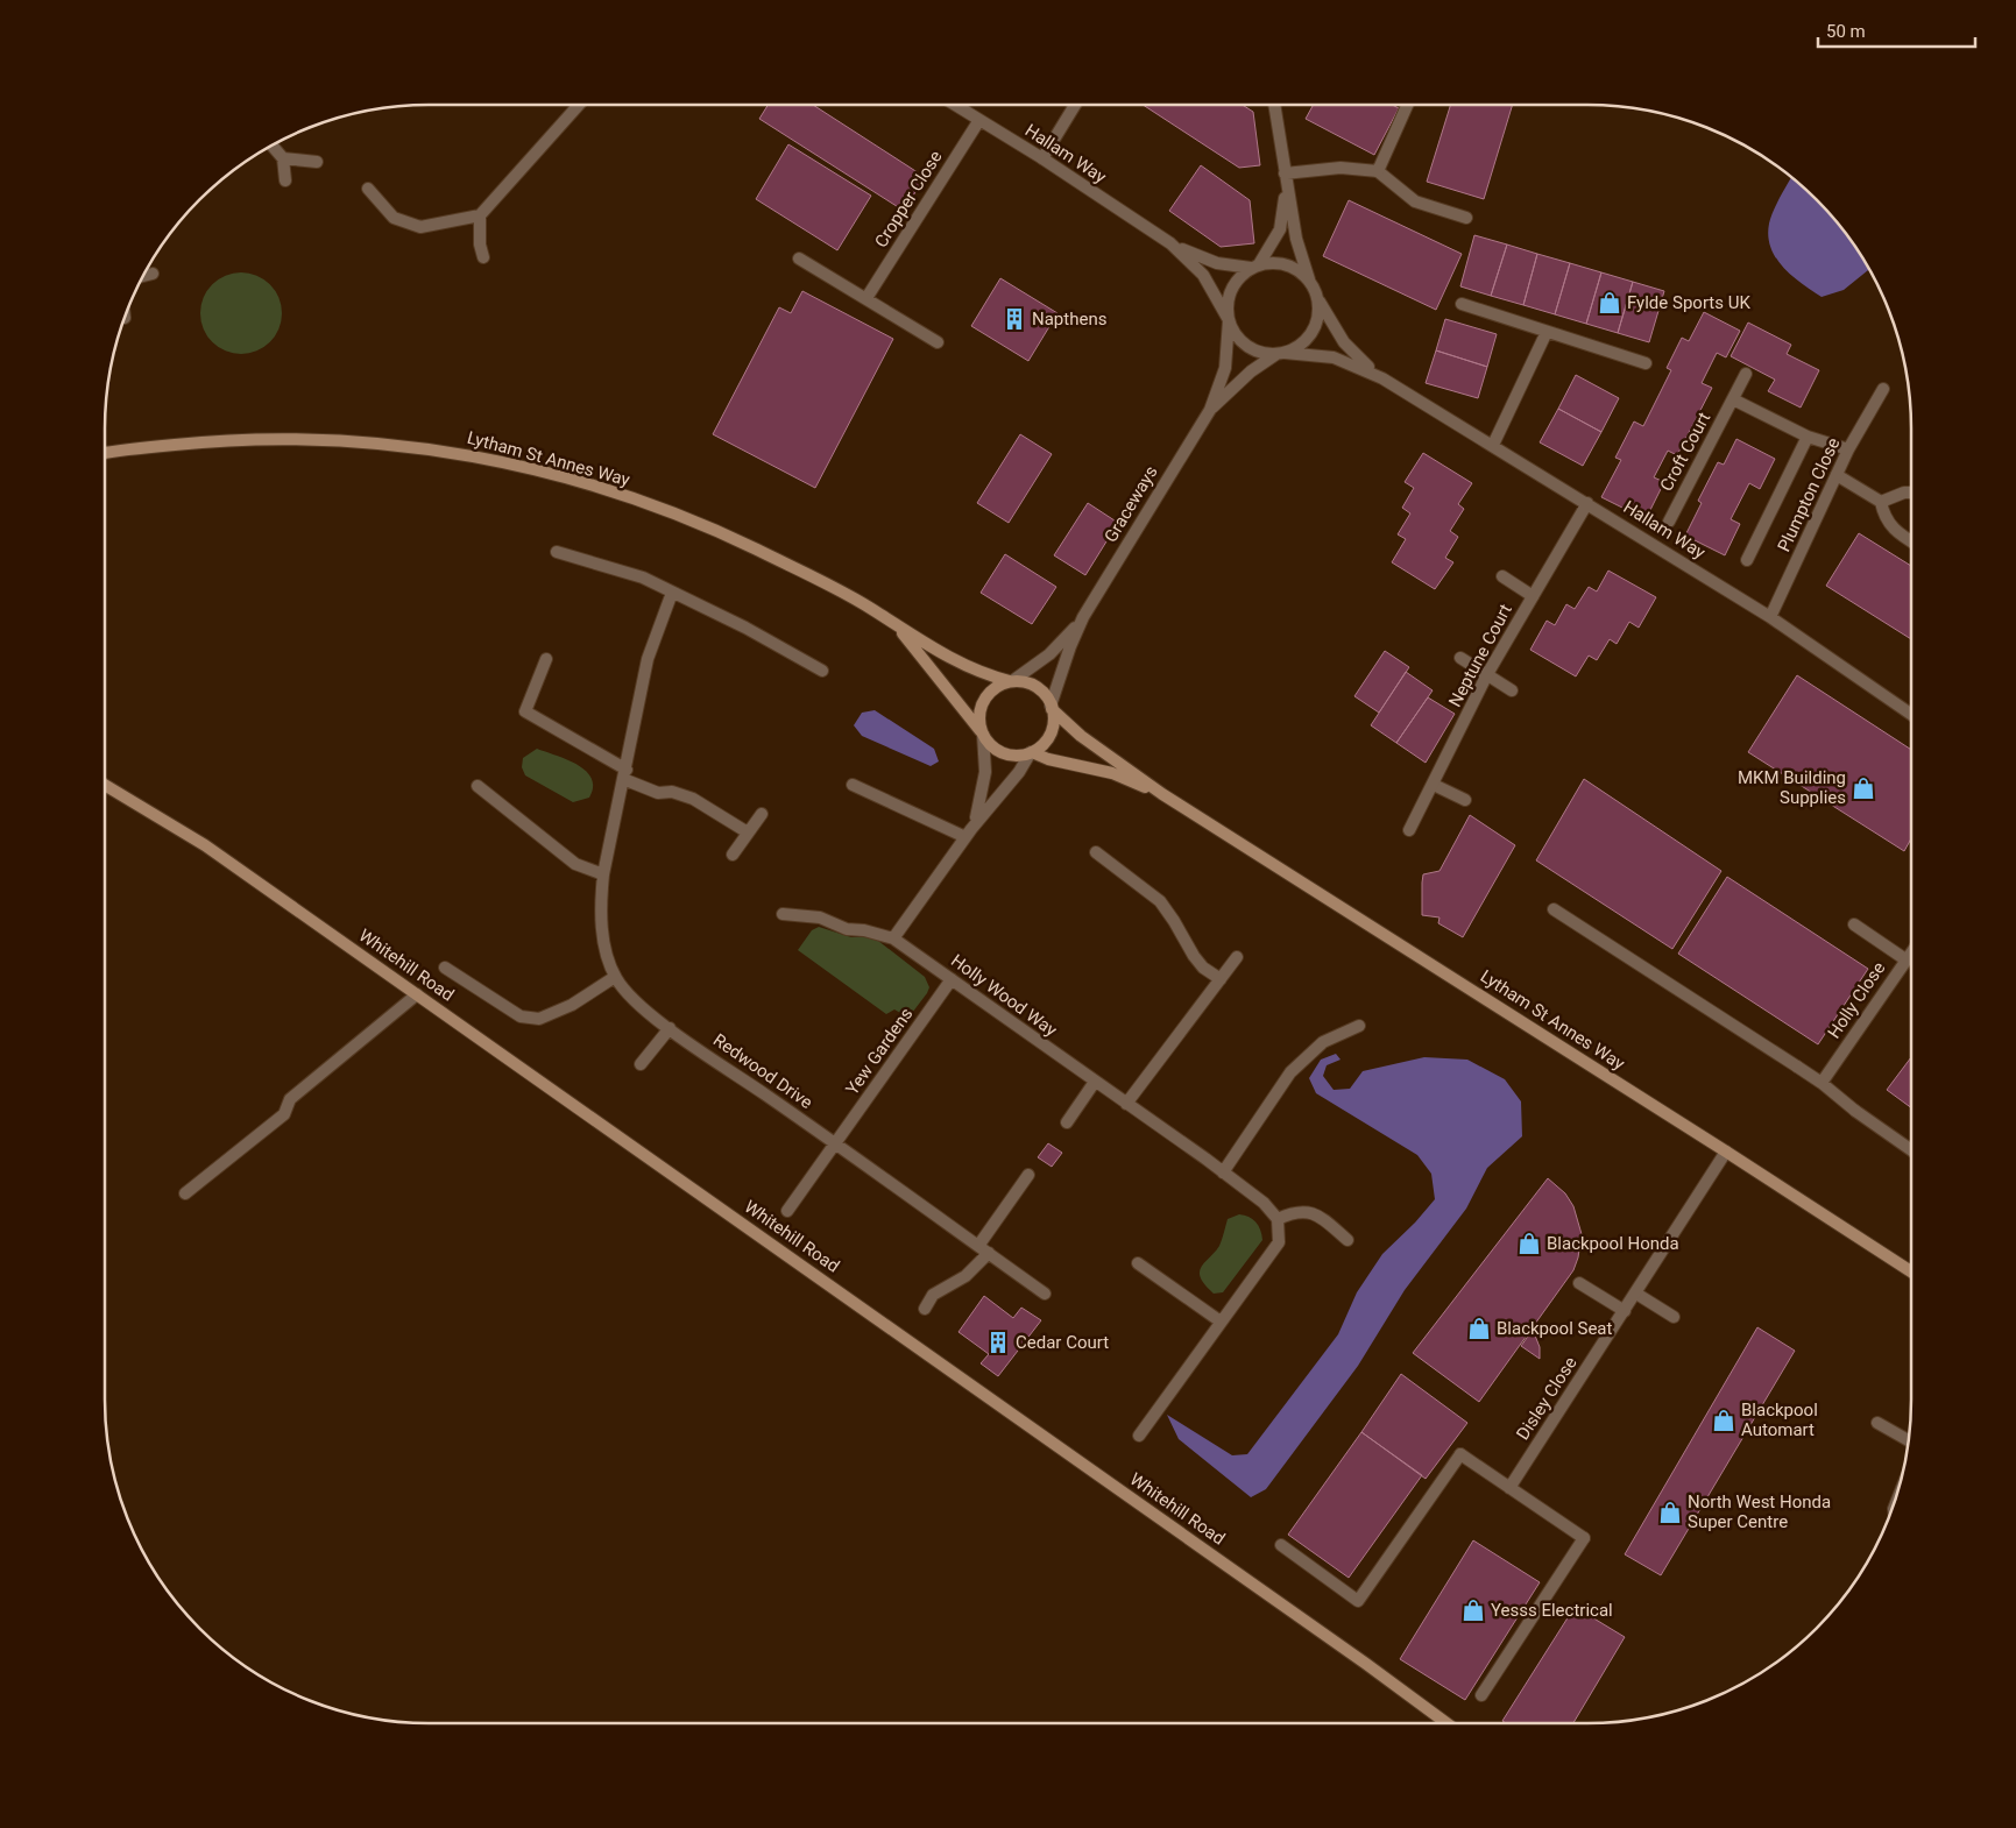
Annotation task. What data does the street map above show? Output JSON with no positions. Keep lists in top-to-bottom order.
{
  "streets": {
    "main road": ["Lytham St Annes Way", "Whitehill Road"],
    "street": [
      "Hallam Way",
      "Cropper Close",
      "Croft Court",
      "Plumpton Close",
      "Graceways",
      "Neptune Court",
      "Holly Wood Way",
      "Holly Close",
      "Yew Gardens",
      "Redwood Drive",
      "Disley Close"
    ]
  },
  "crossings": [
    ["Hallam Way", "Cropper Close"],
    ["Hallam Way", "Plumpton Close"],
    ["Hallam Way", "Graceways"],
    ["Hallam Way", "Neptune Court"],
    ["Lytham St Annes Way", "Graceways"],
    ["Lytham St Annes Way", "Disley Close"],
    ["Holly Wood Way", "Yew Gardens"],
    ["Yew Gardens", "Redwood Drive"]
  ],
  "places": {
    "shop": [
      "Fylde Sports UK",
      "MKM Building Supplies",
      "Blackpool Honda",
      "Blackpool Seat",
      "Blackpool Automart",
      "North West Honda Super Centre",
      "Yesss Electrical"
    ],
    "building": ["Napthens", "Cedar Court"]
  },
  "scale_bar": "50 m"
}
